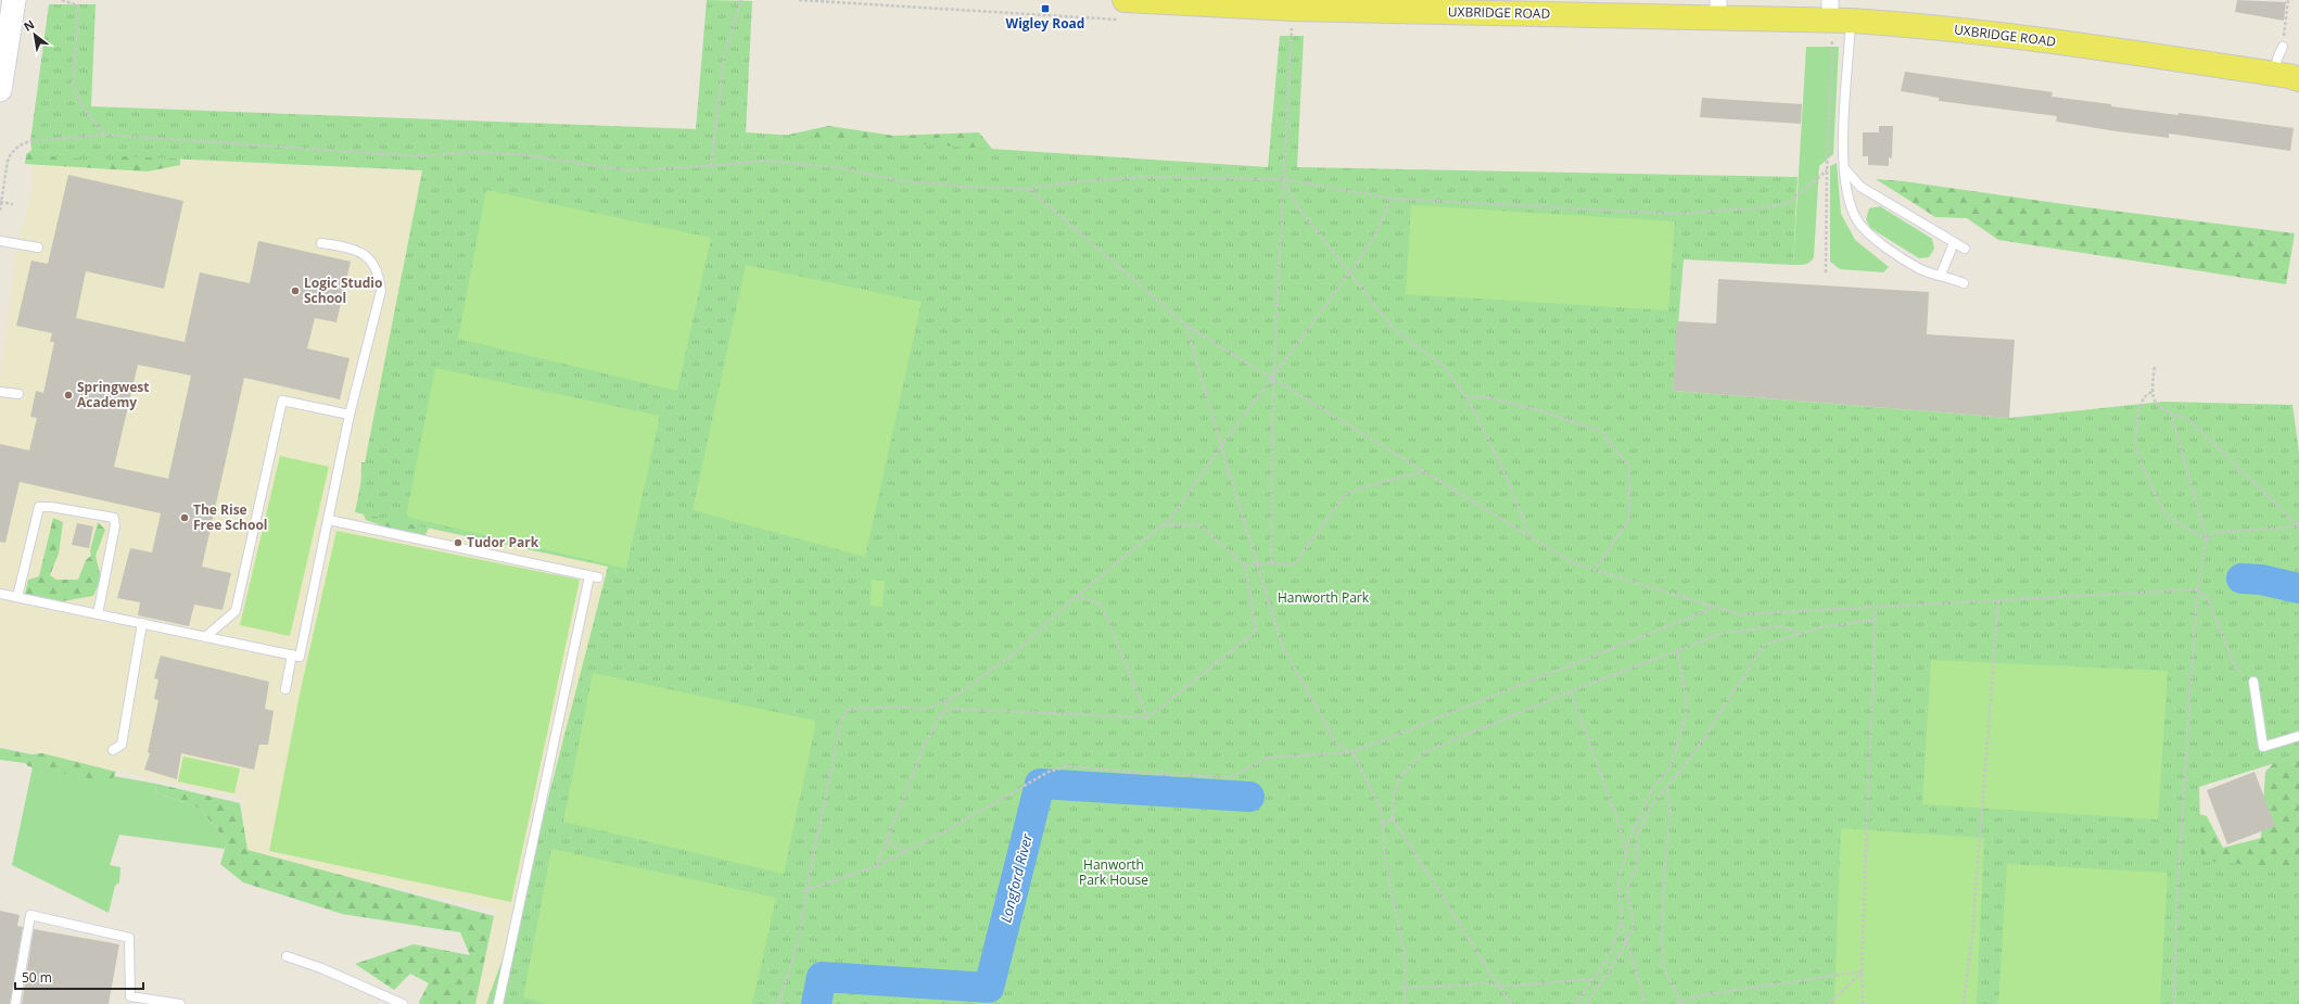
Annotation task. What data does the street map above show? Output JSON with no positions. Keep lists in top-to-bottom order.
{
  "streets": {
    "main road": ["UXBRIDGE ROAD"]
  },
  "water": ["Longford River"],
  "parks": ["Hanworth Park", "Hanworth Park House"],
  "places": {
    "transit": ["Wigley Road"],
    "other": [
      "Logic Studio School",
      "Springwest Academy",
      "The Rise Free School",
      "Tudor Park"
    ]
  },
  "scale_bar": "50 m",
  "north": "top left"
}
